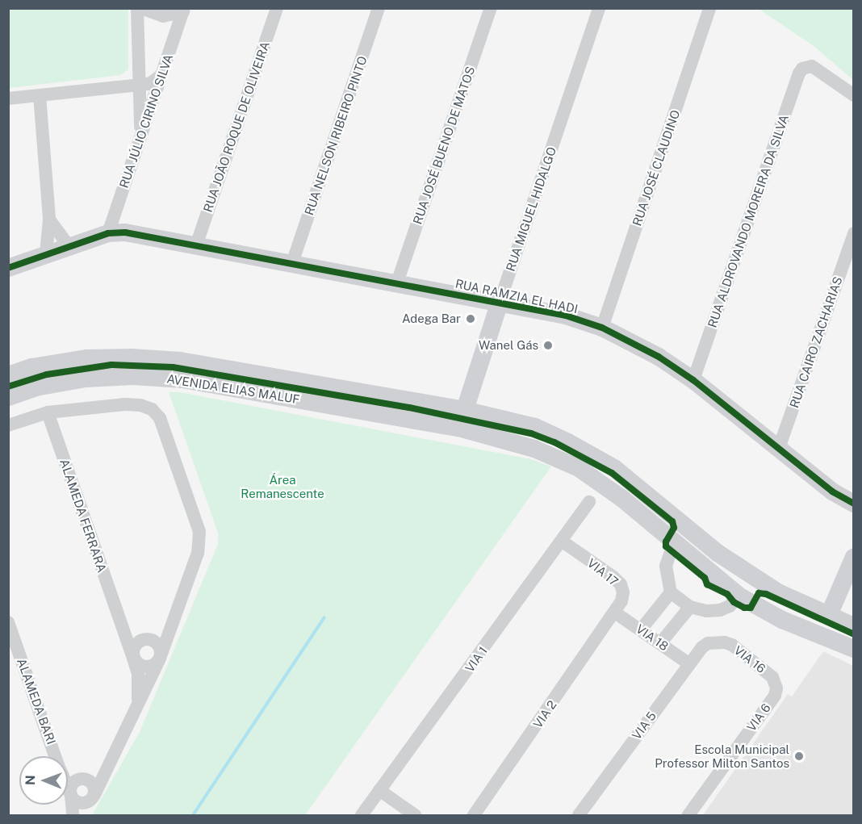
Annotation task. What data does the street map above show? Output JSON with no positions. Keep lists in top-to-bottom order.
{
  "streets": {
    "street": [
      "RUA JÚLIO CIRINO SILVA",
      "RUA JOÃO ROQUE DE OLIVEIRA",
      "RUA NELSON RIBEIRO PINTO",
      "RUA JOSÉ BUENO DE MATOS",
      "RUA JOSÉ CLAUDINO",
      "RUA MIGUEL HIDALGO",
      "RUA ALDROVANDO MOREIRA DA SILVA",
      "RUA RAMZIA EL HADI",
      "RUA CAIRO ZACHARIAS",
      "AVENIDA ELIAS MALUF",
      "ALAMEDA FERRARA",
      "VIA 17",
      "VIA 18",
      "VIA 1",
      "VIA 16",
      "ALAMEDA BARI",
      "VIA 2",
      "VIA 6",
      "VIA 5"
    ]
  },
  "crossings": [
    ["RUA JÚLIO CIRINO SILVA", "RUA RAMZIA EL HADI"],
    ["RUA JOÃO ROQUE DE OLIVEIRA", "RUA RAMZIA EL HADI"],
    ["RUA NELSON RIBEIRO PINTO", "RUA RAMZIA EL HADI"],
    ["RUA JOSÉ BUENO DE MATOS", "RUA RAMZIA EL HADI"],
    ["RUA JOSÉ CLAUDINO", "RUA RAMZIA EL HADI"],
    ["RUA MIGUEL HIDALGO", "RUA RAMZIA EL HADI"],
    ["RUA MIGUEL HIDALGO", "AVENIDA ELIAS MALUF"],
    ["RUA ALDROVANDO MOREIRA DA SILVA", "RUA RAMZIA EL HADI"],
    ["RUA RAMZIA EL HADI", "RUA CAIRO ZACHARIAS"],
    ["VIA 17", "VIA 18"],
    ["VIA 17", "VIA 1"],
    ["VIA 17", "VIA 2"],
    ["VIA 18", "VIA 2"],
    ["VIA 18", "VIA 5"],
    ["VIA 16", "VIA 6"],
    ["VIA 16", "VIA 5"]
  ],
  "parks": ["Área Remanescente"],
  "places": ["Adega Bar", "Wanel Gás", "Escola Municipal Professor Milton Santos"],
  "north": "left"
}
